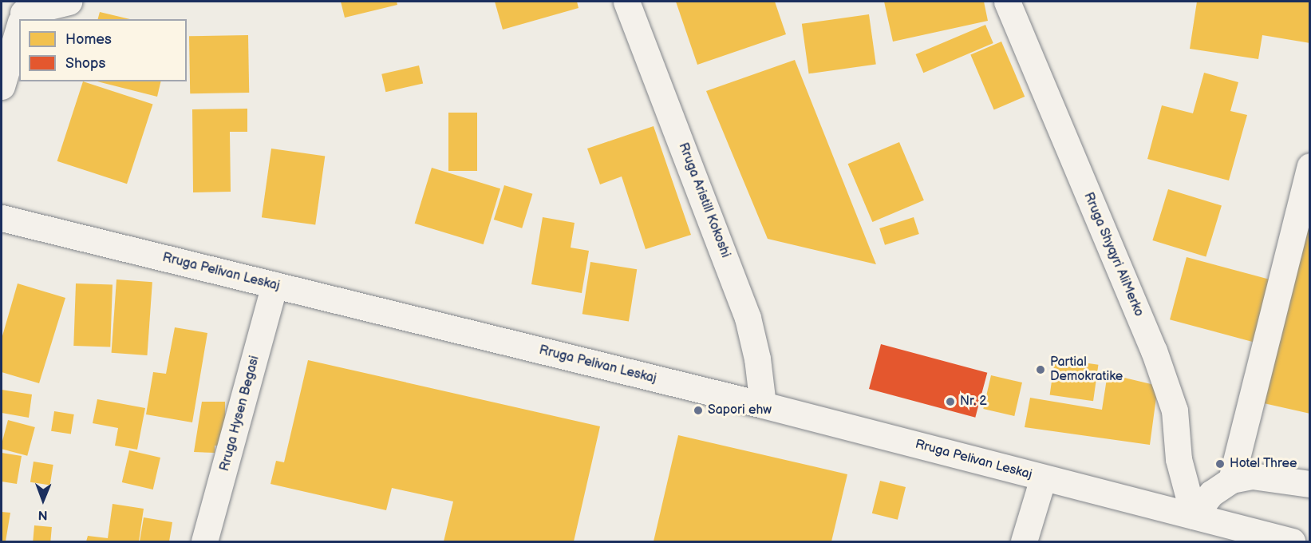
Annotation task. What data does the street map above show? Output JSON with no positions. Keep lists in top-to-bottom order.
{
  "streets": {
    "street": [
      "Rruga Aristill Kokoshi",
      "Rruga Shyqyri AliMerko",
      "Rruga Pelivan Leskaj",
      "Rruga Hysen Begasi"
    ]
  },
  "crossings": [
    ["Rruga Aristill Kokoshi", "Rruga Pelivan Leskaj"],
    ["Rruga Shyqyri AliMerko", "Rruga Pelivan Leskaj"],
    ["Rruga Pelivan Leskaj", "Rruga Hysen Begasi"]
  ],
  "places": [
    "Partial Demokratike",
    "Nr. 2",
    "Sapori ehw",
    "Hotel Three"
  ],
  "legend": ["Homes", "Shops"],
  "north": "bottom"
}
